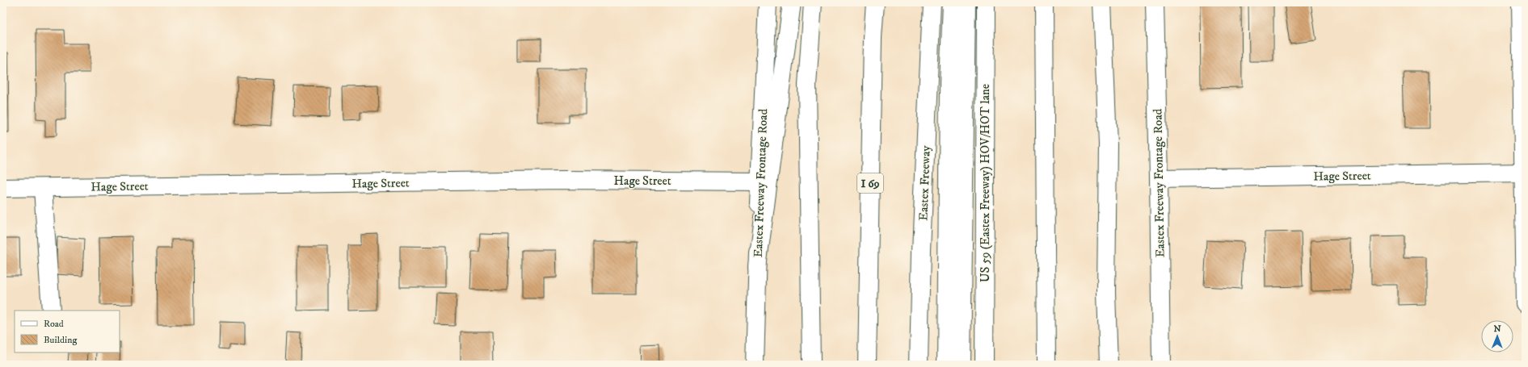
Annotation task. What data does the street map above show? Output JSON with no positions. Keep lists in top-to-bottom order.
{
  "streets": {
    "main road": [
      "Hage Street",
      "Eastex Freeway Frontage Road",
      "I 69",
      "Eastex Freeway",
      "US 59 (Eastex Freeway) HOV/HOT lane"
    ]
  },
  "crossings": [
    ["Hage Street", "Eastex Freeway Frontage Road"]
  ],
  "legend": ["Road", "Building"],
  "north": "top"
}
